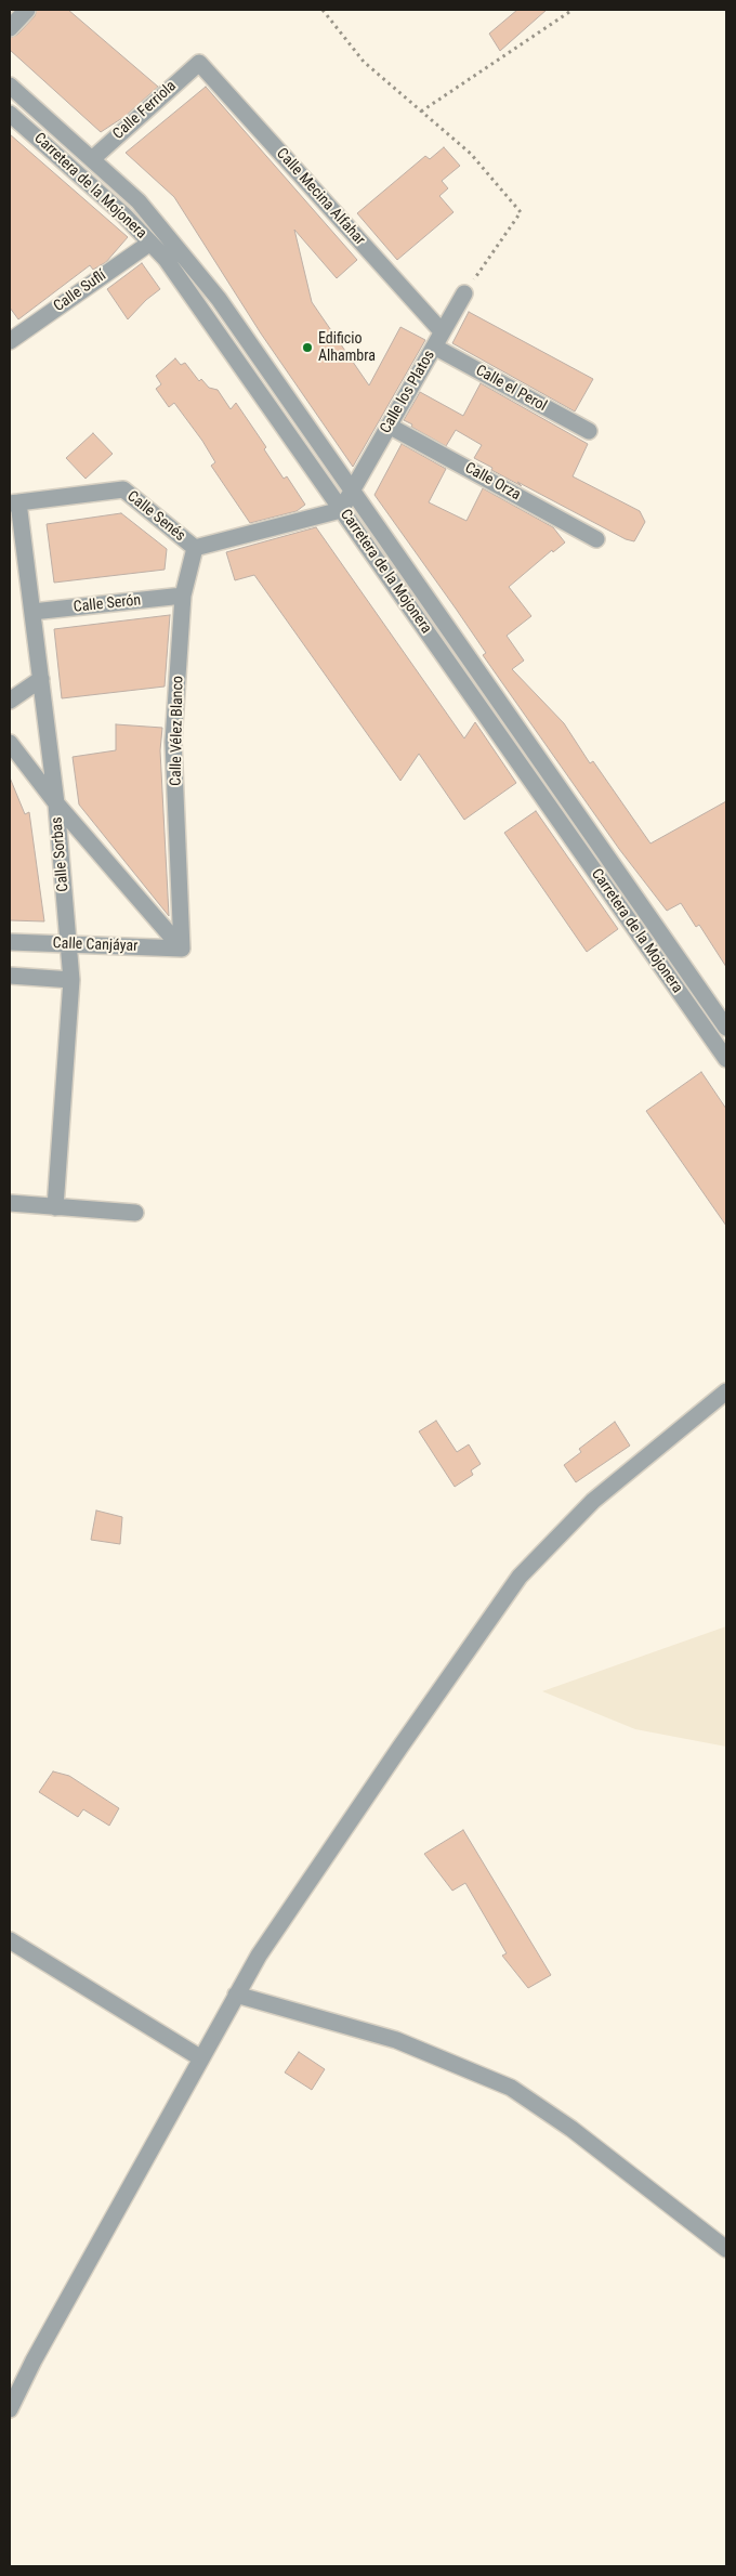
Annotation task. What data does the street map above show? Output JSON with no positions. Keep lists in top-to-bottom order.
{
  "streets": {
    "street": [
      "Calle Ferriola",
      "Carretera de la Mojonera",
      "Calle Mecina Alfahar",
      "Calle Suflí",
      "Calle el Perol",
      "Calle los Platos",
      "Calle Orza",
      "Calle Senés",
      "Calle Serón",
      "Calle Vélez Blanco",
      "Calle Sorbas",
      "Calle Canjáyar"
    ]
  },
  "crossings": [
    ["Calle Ferriola", "Carretera de la Mojonera"],
    ["Calle Ferriola", "Calle Mecina Alfahar"],
    ["Carretera de la Mojonera", "Calle Suflí"],
    ["Carretera de la Mojonera", "Calle los Platos"],
    ["Carretera de la Mojonera", "Calle Senés"],
    ["Calle Mecina Alfahar", "Calle el Perol"],
    ["Calle Mecina Alfahar", "Calle los Platos"],
    ["Calle el Perol", "Calle los Platos"],
    ["Calle los Platos", "Calle Orza"],
    ["Calle Senés", "Calle Vélez Blanco"],
    ["Calle Senés", "Calle Sorbas"],
    ["Calle Serón", "Calle Vélez Blanco"],
    ["Calle Serón", "Calle Sorbas"],
    ["Calle Vélez Blanco", "Calle Canjáyar"],
    ["Calle Sorbas", "Calle Canjáyar"]
  ],
  "places": ["Edificio Alhambra"]
}
